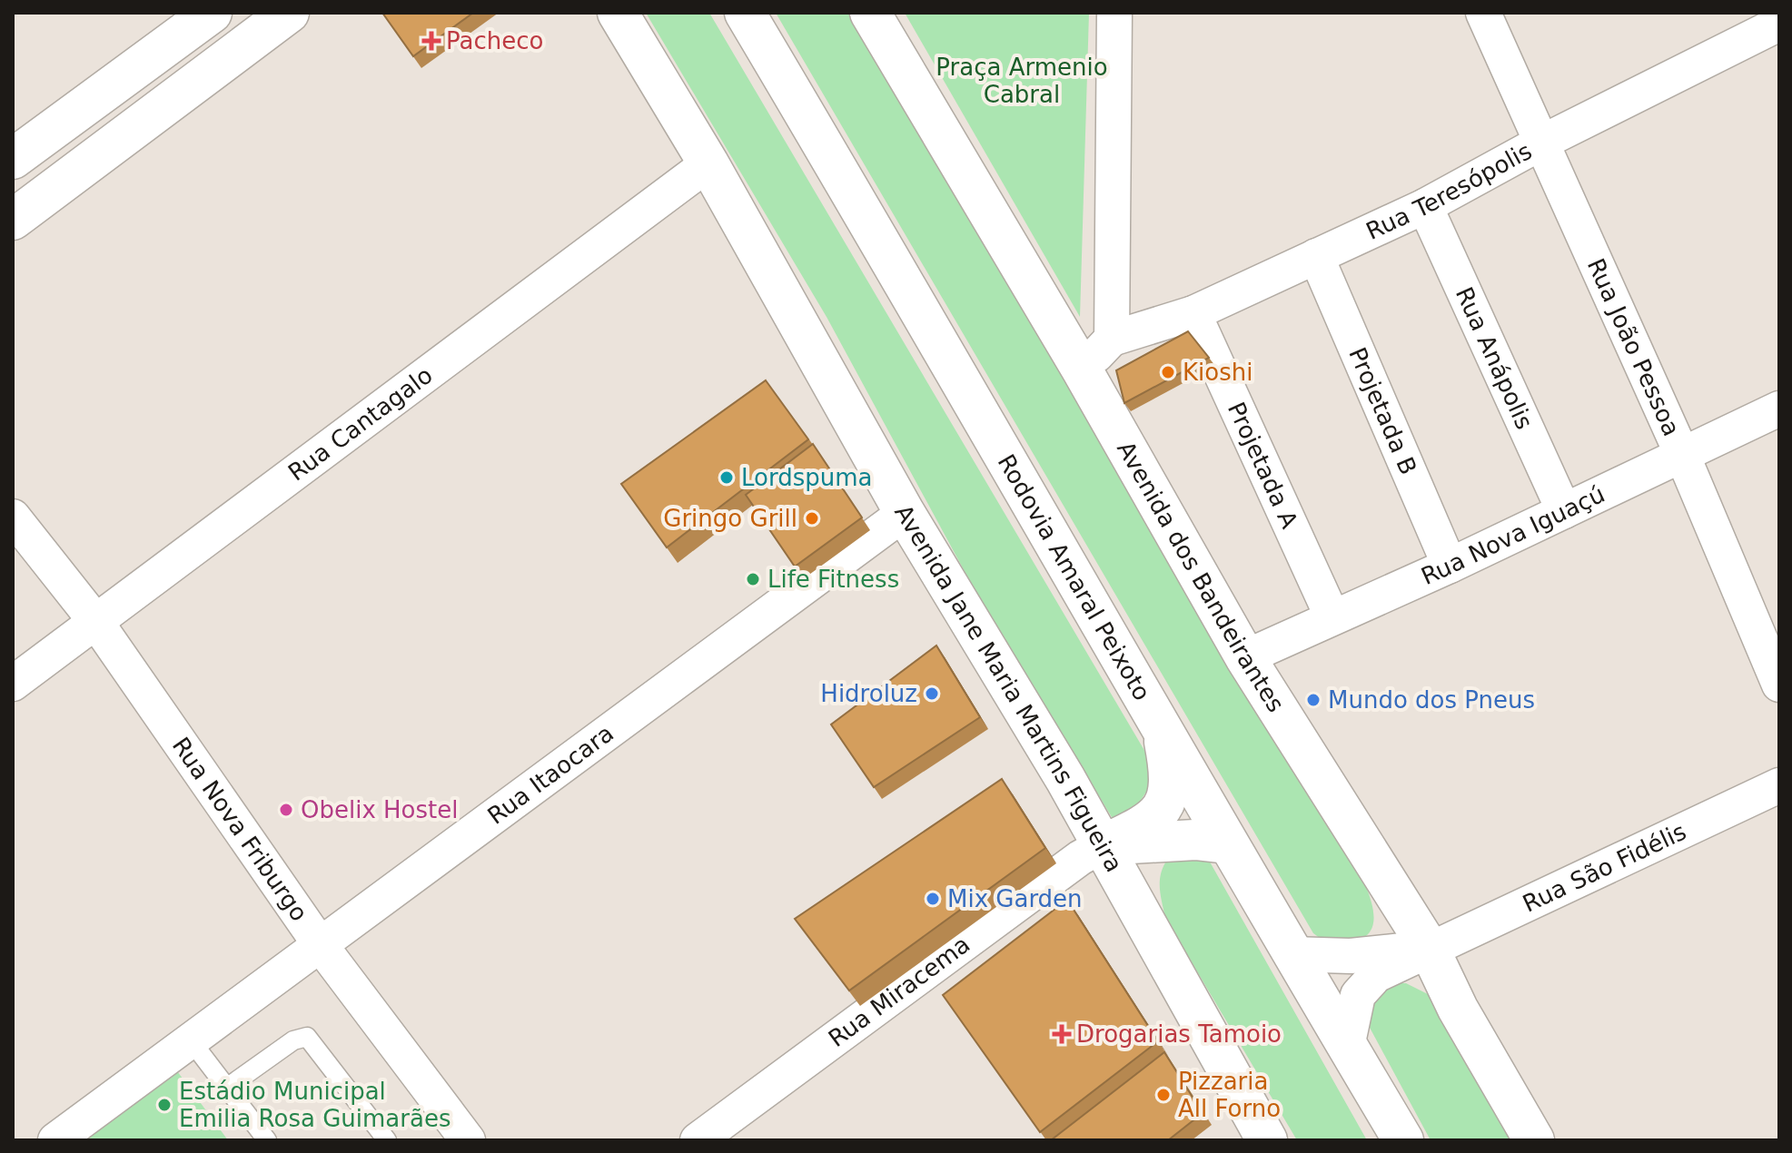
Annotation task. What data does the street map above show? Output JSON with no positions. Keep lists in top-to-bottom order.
{
  "streets": {
    "main road": ["Rodovia Amaral Peixoto", "Avenida dos Bandeirantes", "Avenida Jane Maria Martins Figueira"],
    "street": [
      "Rua Teresópolis",
      "Rua João Pessoa",
      "Rua Anápolis",
      "Projetada B",
      "Rua Cantagalo",
      "Projetada A",
      "Rua Nova Iguaçú",
      "Rua Itaocara",
      "Rua Nova Friburgo",
      "Rua São Fidélis",
      "Rua Miracema"
    ]
  },
  "crossings": [
    ["Rua Teresópolis", "Rua João Pessoa"],
    ["Rua Teresópolis", "Rua Anápolis"],
    ["Rua Teresópolis", "Projetada B"],
    ["Rua Teresópolis", "Projetada A"],
    ["Rua João Pessoa", "Rua Nova Iguaçú"],
    ["Rua Anápolis", "Rua Nova Iguaçú"],
    ["Projetada B", "Rua Nova Iguaçú"],
    ["Rua Cantagalo", "Avenida Jane Maria Martins Figueira"],
    ["Rua Cantagalo", "Rua Nova Friburgo"],
    ["Projetada A", "Rua Nova Iguaçú"],
    ["Rua Nova Iguaçú", "Avenida dos Bandeirantes"],
    ["Rodovia Amaral Peixoto", "Rua São Fidélis"],
    ["Avenida dos Bandeirantes", "Rua São Fidélis"],
    ["Avenida Jane Maria Martins Figueira", "Rua Itaocara"],
    ["Avenida Jane Maria Martins Figueira", "Rua Miracema"],
    ["Rua Itaocara", "Rua Nova Friburgo"]
  ],
  "parks": ["Praça Armenio Cabral"],
  "places": {
    "health": ["Pacheco", "Drogarias Tamoio"],
    "other": [
      "Kioshi",
      "Lordspuma",
      "Gringo Grill",
      "Life Fitness",
      "Hidroluz",
      "Mundo dos Pneus",
      "Obelix Hostel",
      "Mix Garden",
      "Pizzaria All Forno",
      "Estádio Municipal Emilia Rosa Guimarães"
    ]
  }
}
